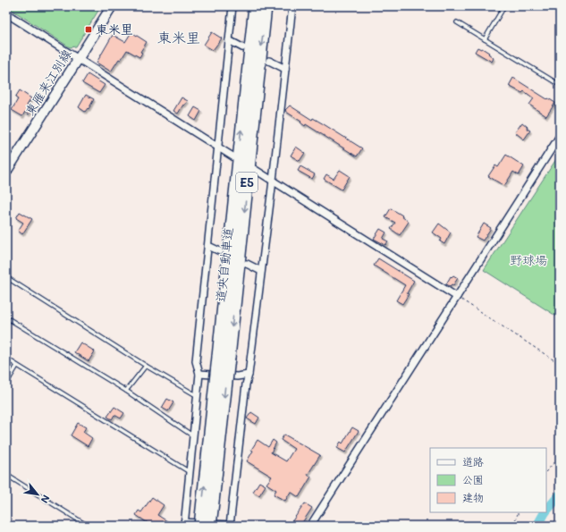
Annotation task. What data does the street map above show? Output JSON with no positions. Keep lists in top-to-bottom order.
{
  "streets": {
    "highway": ["E5", "道央自動車道"],
    "main road": ["東雁来江別線"]
  },
  "districts": ["東米里"],
  "parks": ["野球場"],
  "places": {
    "transit": ["東米里"]
  },
  "legend": ["道路", "公園", "建物"],
  "north": "bottom right"
}
